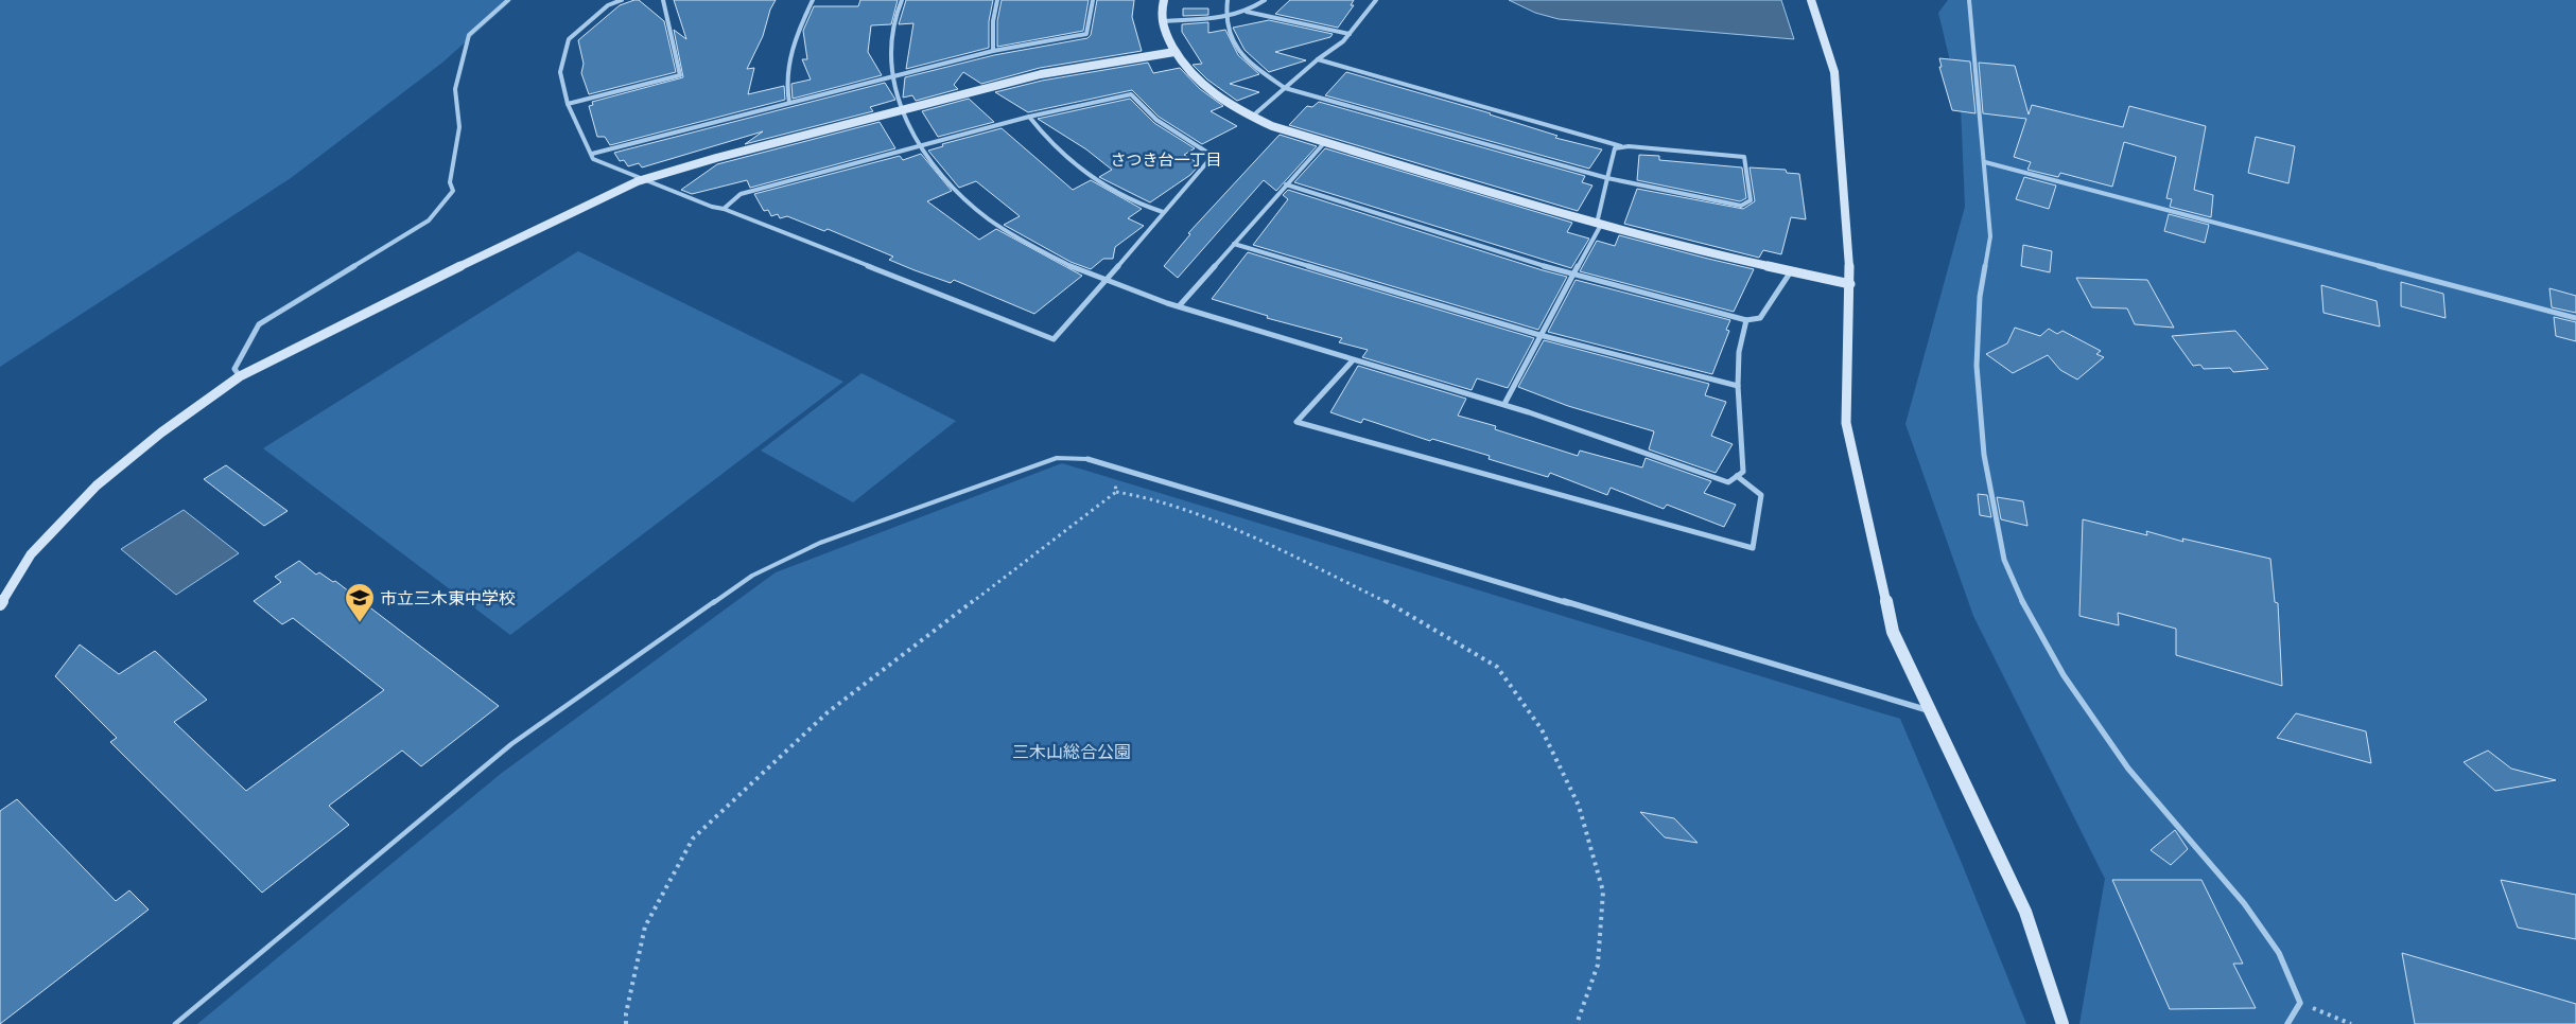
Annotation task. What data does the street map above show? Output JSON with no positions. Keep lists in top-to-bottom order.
{
  "districts": ["さつき台一丁目"],
  "parks": ["三木山総合公園"],
  "places": {
    "school or university": ["市立三木東中学校"]
  }
}
